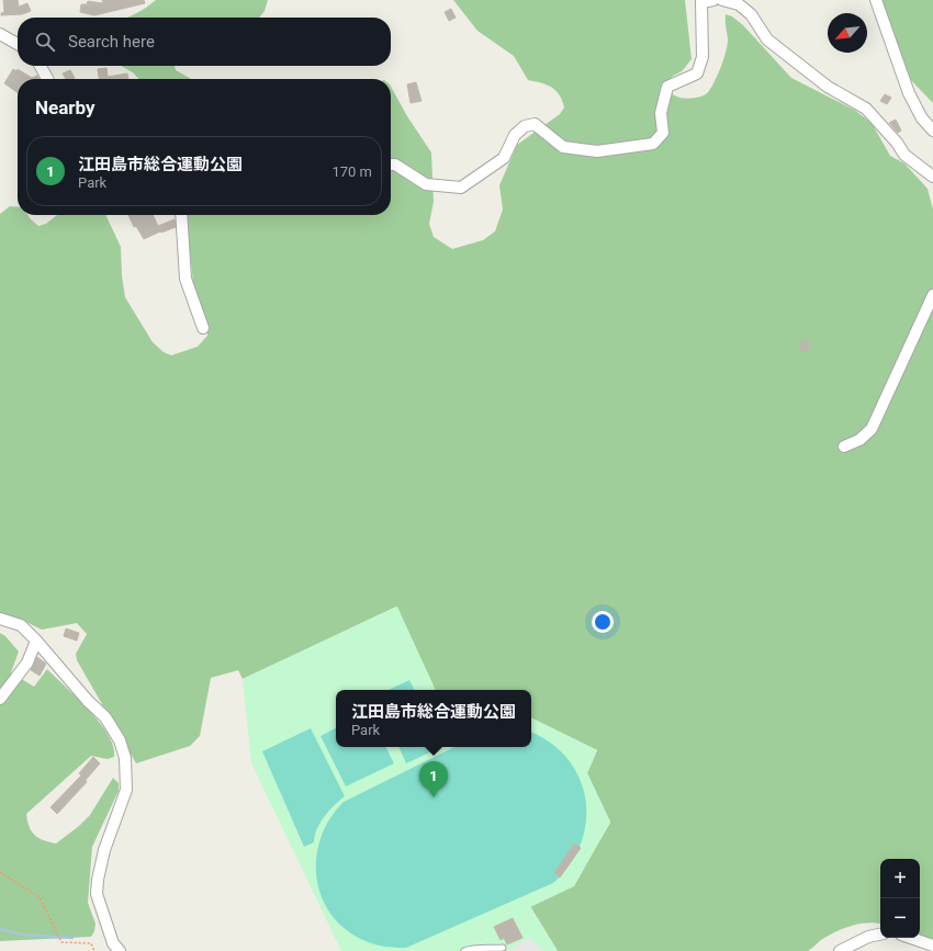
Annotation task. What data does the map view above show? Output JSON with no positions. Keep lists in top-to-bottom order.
{
  "north": "bottom left",
  "page": {
    "search": "Search here",
    "heading": "Nearby",
    "list": [
      {
        "mark": "1",
        "name": "江田島市総合運動公園",
        "note": "Park",
        "value": "170 m"
      }
    ],
    "popup": ["江田島市総合運動公園", "Park"],
    "pins": "1",
    "map_buttons": ["+", "−"]
  }
}
